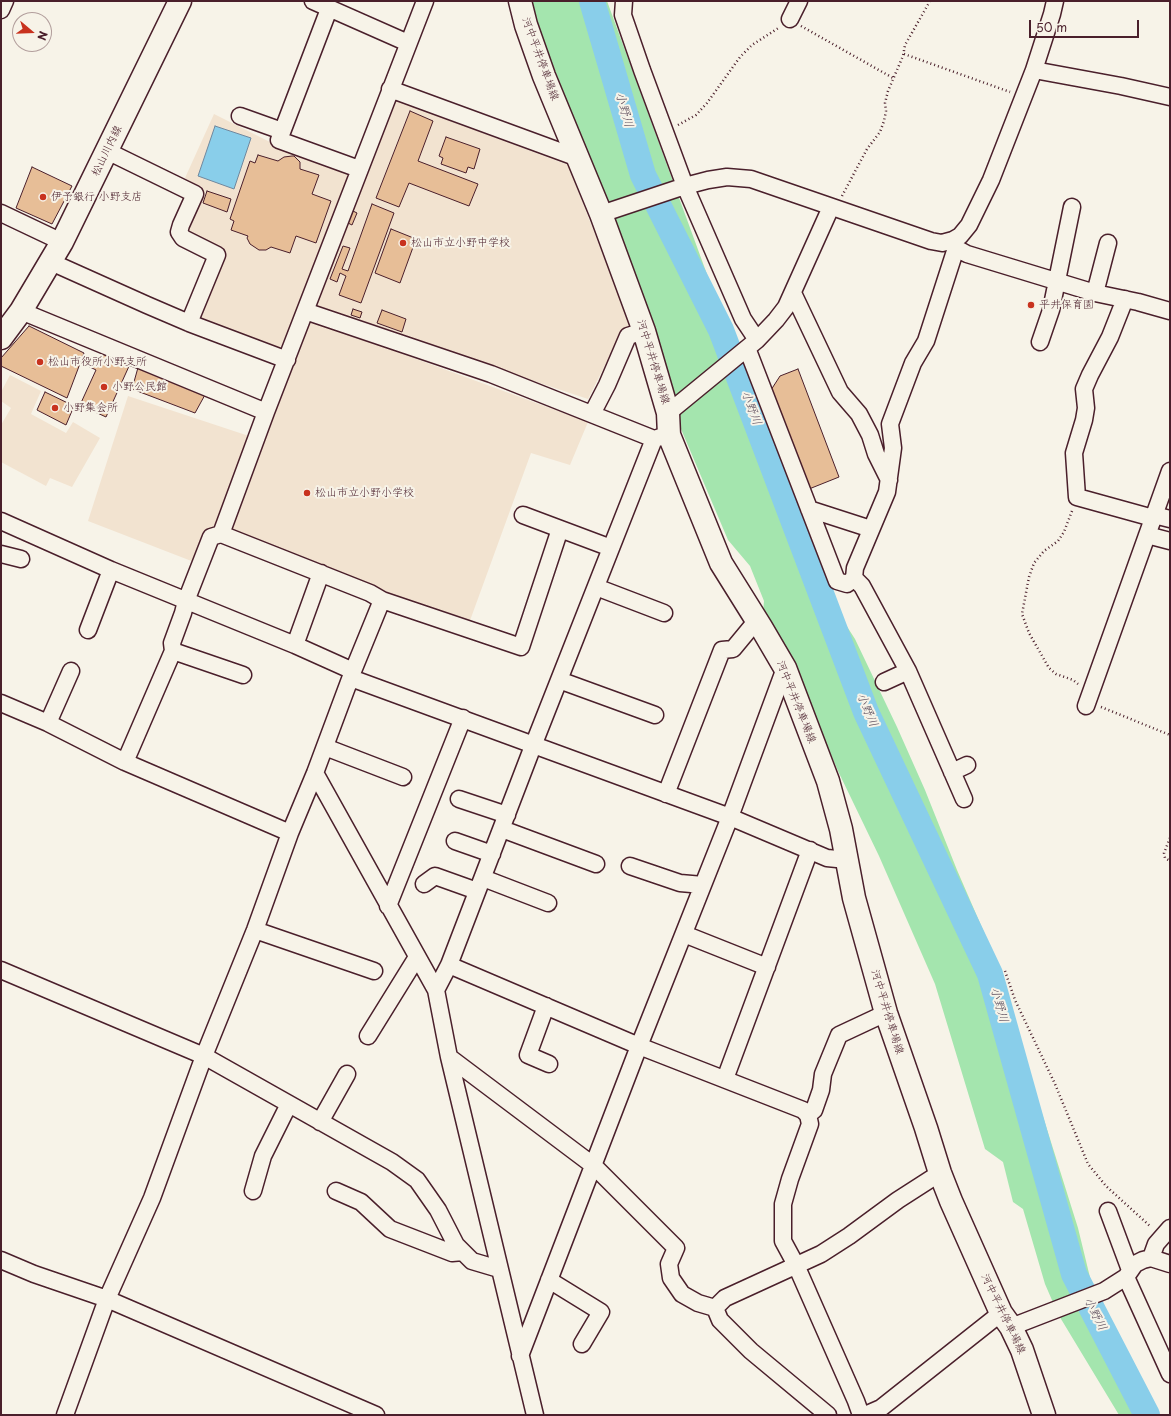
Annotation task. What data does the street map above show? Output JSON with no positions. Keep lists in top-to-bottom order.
{
  "streets": {
    "main road": ["河中平井停車場線", "松山川内線"]
  },
  "water": ["小野川"],
  "places": [
    "伊予銀行 小野支店",
    "松山市立小野中学校",
    "平井保育園",
    "松山市役所小野支所",
    "小野公民館",
    "小野集会所",
    "松山市立小野小学校"
  ],
  "scale_bar": "50 m",
  "north": "right"
}
